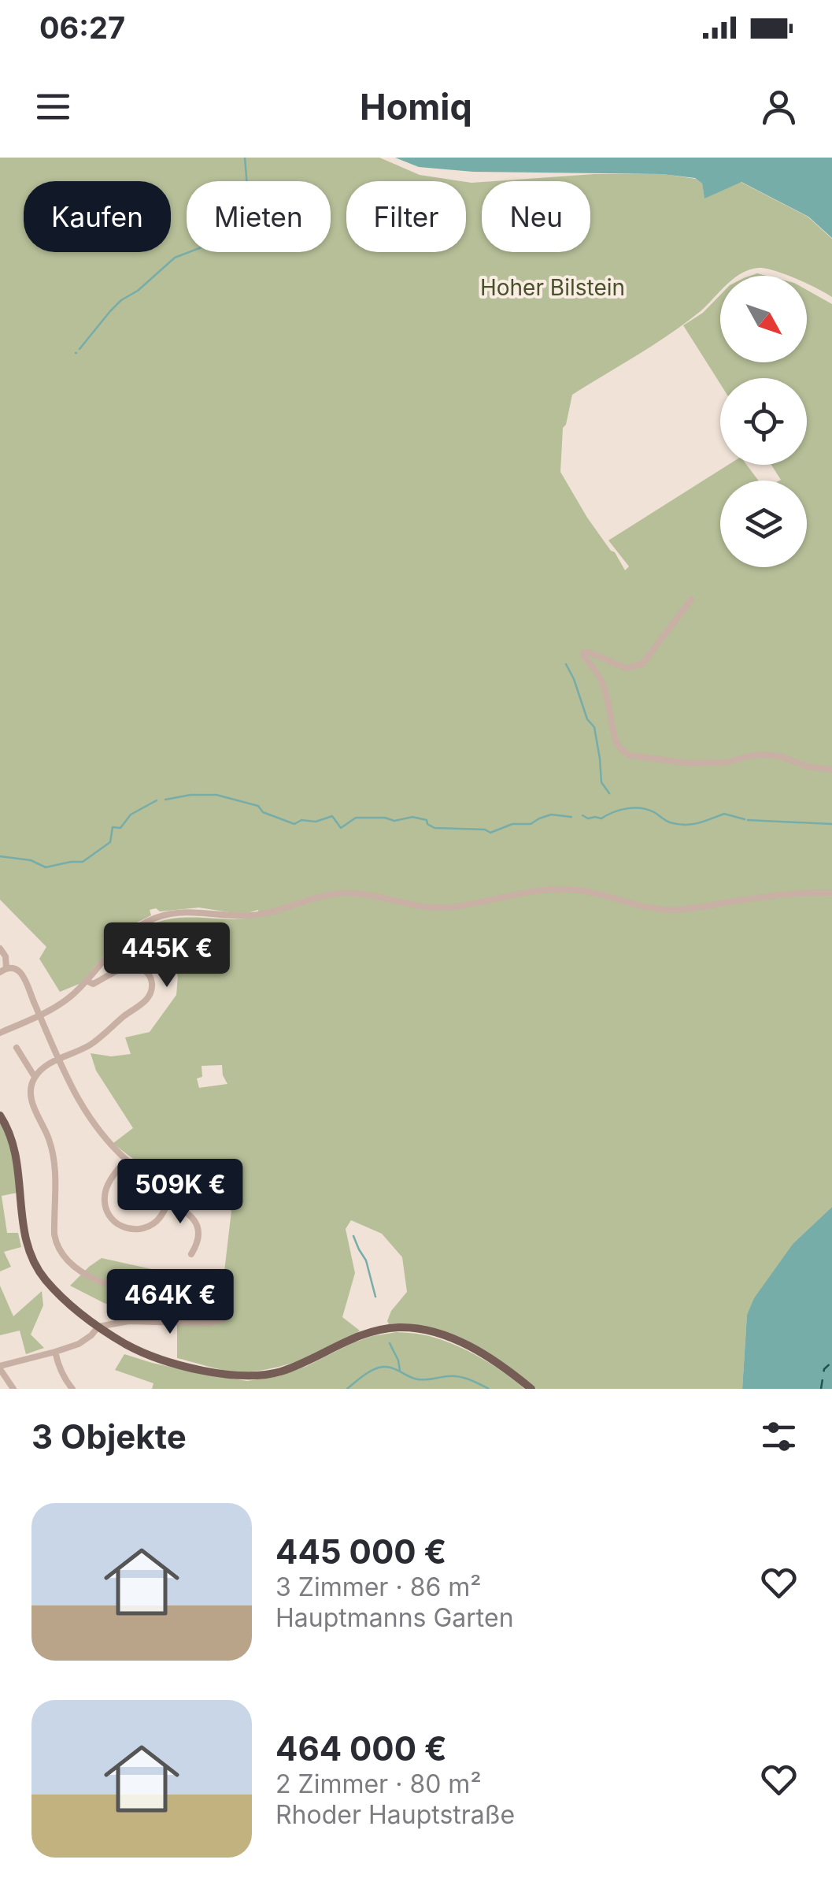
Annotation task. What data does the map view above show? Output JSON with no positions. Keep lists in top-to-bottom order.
{
  "parks": ["Hoher Bilstein"],
  "north": "bottom right",
  "page": {
    "status": "06:27",
    "header": "Homiq",
    "chip": [
      "Kaufen",
      "Mieten",
      "Filter",
      "Neu"
    ],
    "price": ["445K €", "509K €", "464K €"],
    "heading": "3 Objekte",
    "list": [
      {
        "name": "445 000 €",
        "note": "3 Zimmer · 86 m² · Hauptmanns Garten"
      },
      {
        "name": "464 000 €",
        "note": "2 Zimmer · 80 m² · Rhoder Hauptstraße"
      }
    ]
  }
}
